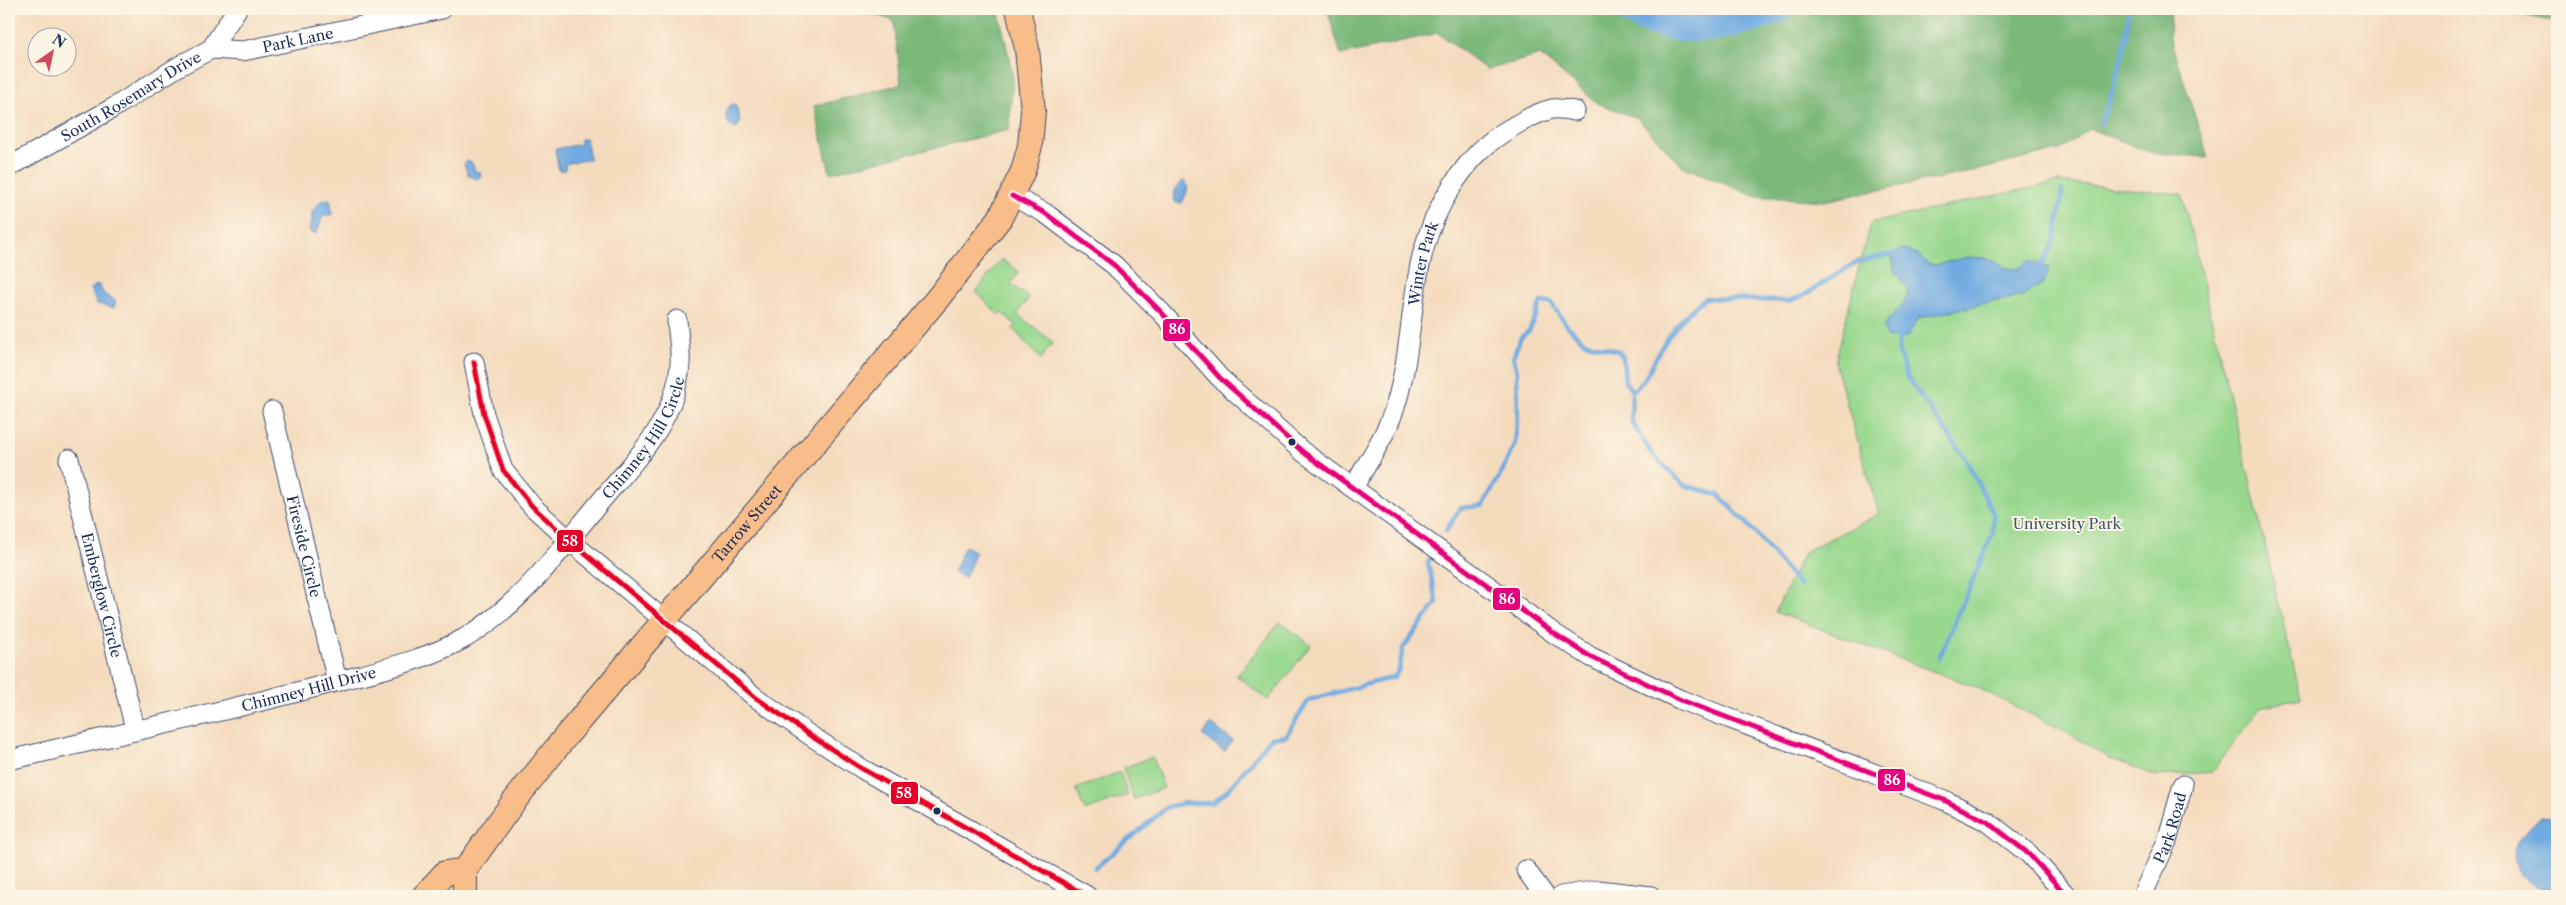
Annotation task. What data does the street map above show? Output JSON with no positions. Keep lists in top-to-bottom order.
{
  "streets": {
    "main road": ["Tarrow Street"],
    "street": [
      "Park Lane",
      "South Rosemary Drive",
      "Winter Park",
      "Chimney Hill Circle",
      "Fireside Circle",
      "Emberglow Circle",
      "Chimney Hill Drive",
      "Park Road"
    ]
  },
  "crossings": [
    ["Park Lane", "South Rosemary Drive"],
    ["Chimney Hill Circle", "Chimney Hill Drive"],
    ["Fireside Circle", "Chimney Hill Drive"],
    ["Emberglow Circle", "Chimney Hill Drive"]
  ],
  "parks": ["University Park"],
  "lines": ["transit line 86", "transit line 58"],
  "north": "top right"
}
